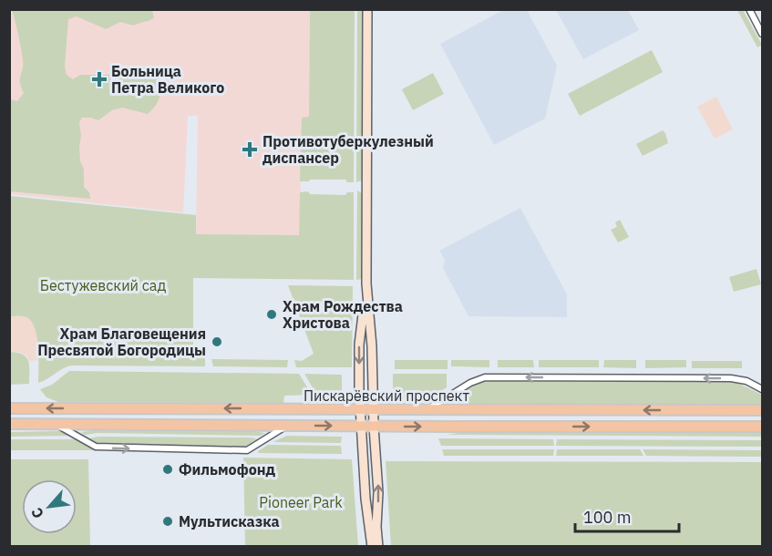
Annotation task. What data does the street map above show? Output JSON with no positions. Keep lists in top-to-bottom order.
{
  "streets": {
    "main road": ["Пискарёвский проспект"]
  },
  "parks": ["Бестужевский сад", "Pioneer Park"],
  "places": {
    "health": ["Больница Петра Великого", "Противотуберкулезный диспансер"],
    "other": [
      "Храм Рождества Христова",
      "Храм Благовещения Пресвятой Богородицы",
      "Фильмофонд",
      "Мультисказка"
    ]
  },
  "scale_bar": "100 m",
  "north": "bottom left"
}
